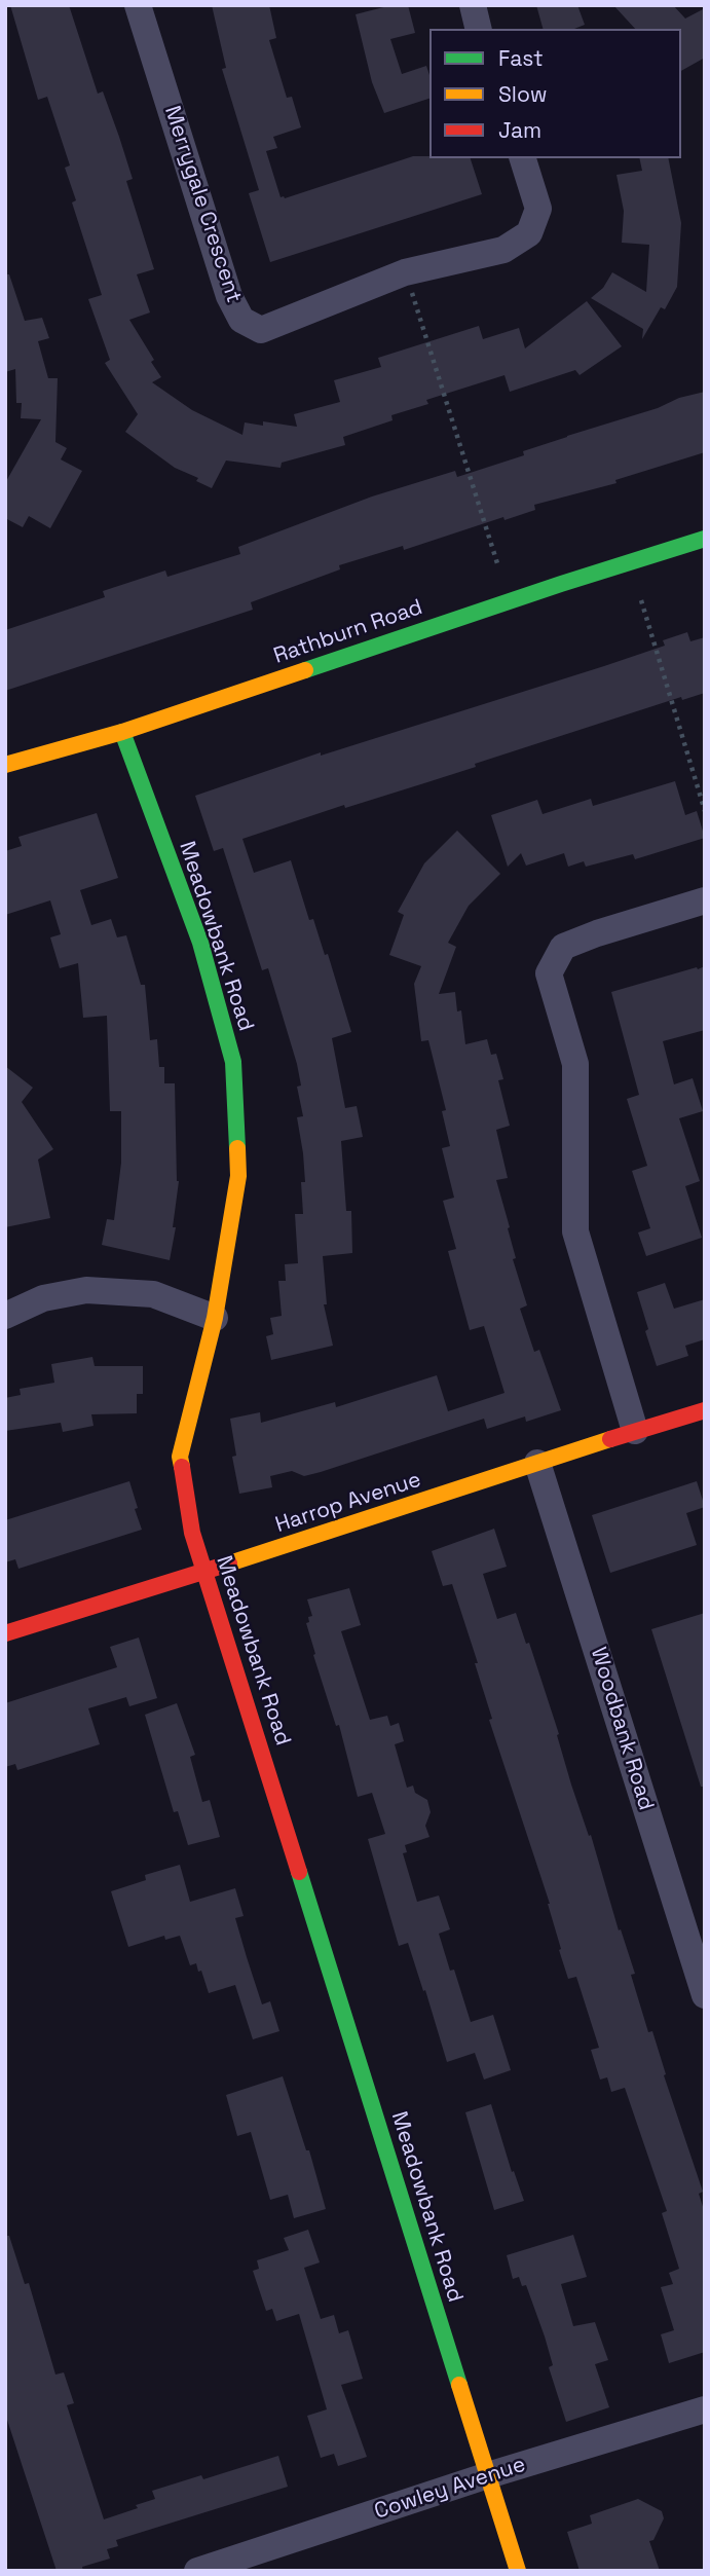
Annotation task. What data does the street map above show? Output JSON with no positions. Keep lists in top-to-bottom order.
{
  "streets": {
    "street": [
      "Merrygale Crescent",
      "Rathburn Road",
      "Meadowbank Road",
      "Harrop Avenue",
      "Woodbank Road",
      "Cowley Avenue"
    ]
  },
  "crossings": [
    ["Rathburn Road", "Meadowbank Road"],
    ["Meadowbank Road", "Harrop Avenue"],
    ["Meadowbank Road", "Cowley Avenue"],
    ["Harrop Avenue", "Woodbank Road"]
  ],
  "legend": ["Fast", "Slow", "Jam"]
}
